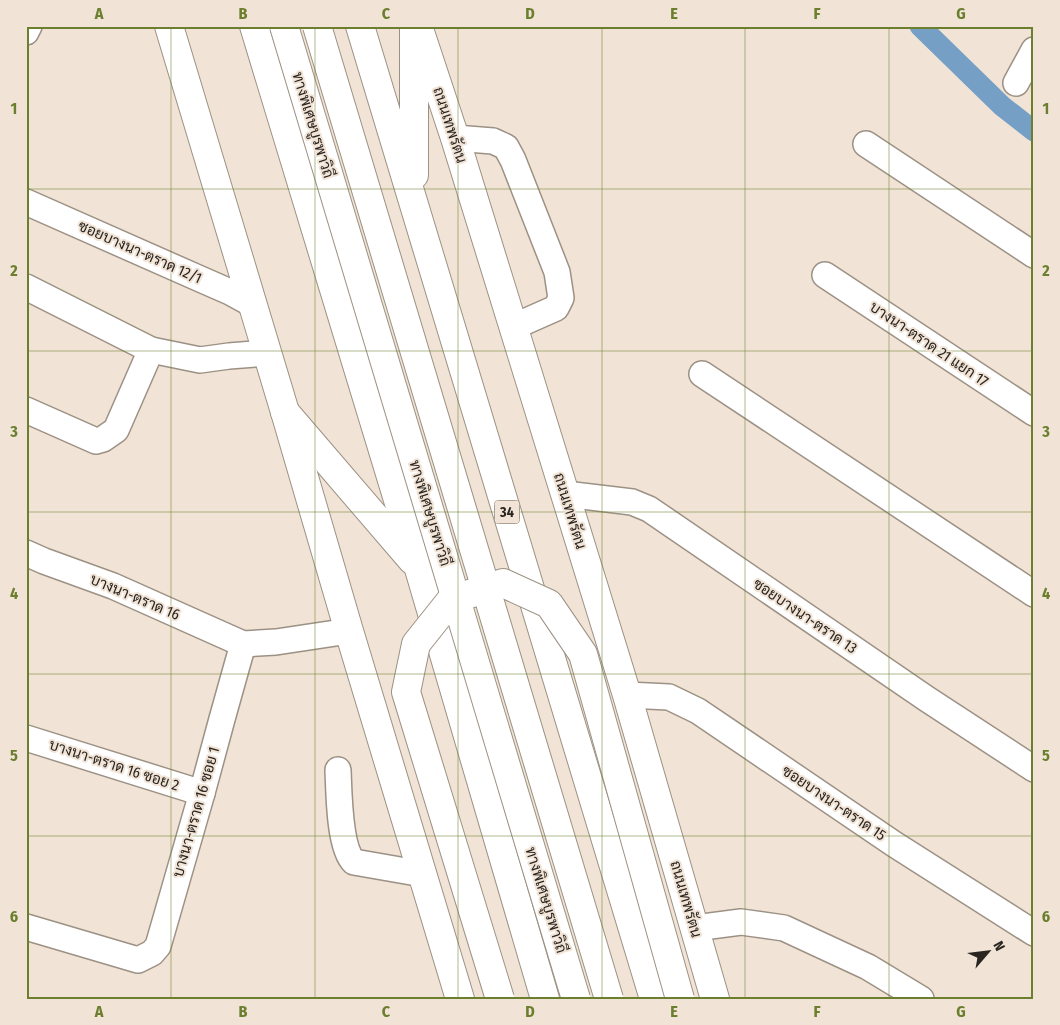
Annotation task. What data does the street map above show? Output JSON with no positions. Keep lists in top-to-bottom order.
{
  "streets": {
    "main road": ["ทางพิเศษบูรพาวิถี", "ถนนเทพรัตน", "34"],
    "street": [
      "ซอยบางนา-ตราด 12/1",
      "บางนา-ตราด 21 แยก 17",
      "บางนา-ตราด 16",
      "ซอยบางนา-ตราด 13",
      "บางนา-ตราด 16 ซอย 2",
      "ซอยบางนา-ตราด 15",
      "บางนา-ตราด 16 ซอย 1"
    ]
  },
  "crossings": [
    ["ถนนเทพรัตน", "ซอยบางนา-ตราด 13"],
    ["ถนนเทพรัตน", "ซอยบางนา-ตราด 15"],
    ["บางนา-ตราด 16", "บางนา-ตราด 16 ซอย 1"],
    ["บางนา-ตราด 16 ซอย 2", "บางนา-ตราด 16 ซอย 1"]
  ],
  "north": "top right",
  "grid": {
    "columns": [
      "A",
      "B",
      "C",
      "D",
      "E",
      "F",
      "G"
    ],
    "rows": [
      "1",
      "2",
      "3",
      "4",
      "5",
      "6"
    ]
  }
}
